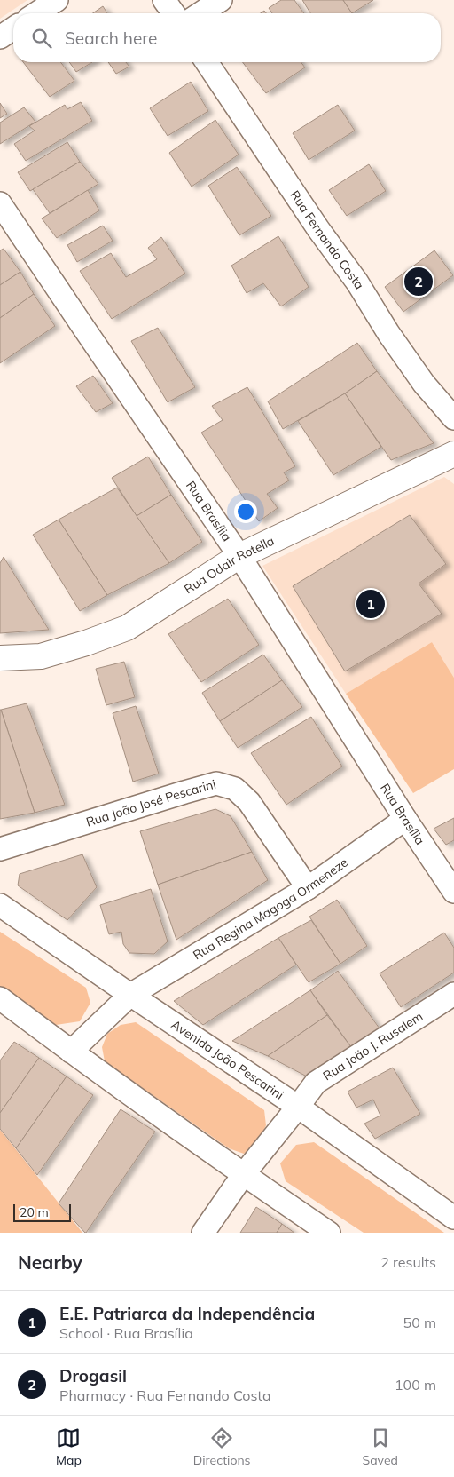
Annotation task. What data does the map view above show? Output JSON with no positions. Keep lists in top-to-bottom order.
{
  "streets": {
    "main road": ["Rua Odair Rotella"],
    "street": [
      "Rua Fernando Costa",
      "Rua Brasília",
      "Rua João José Pescarini",
      "Rua Regina Magoga Ormeneze",
      "Rua João J. Rusalem",
      "Avenida João Pescarini"
    ]
  },
  "crossings": [
    ["Rua Brasília", "Rua Odair Rotella"],
    ["Rua Brasília", "Rua Regina Magoga Ormeneze"],
    ["Rua João José Pescarini", "Rua Regina Magoga Ormeneze"],
    ["Rua Regina Magoga Ormeneze", "Avenida João Pescarini"],
    ["Rua João J. Rusalem", "Avenida João Pescarini"]
  ],
  "scale_bar": "20 m",
  "page": {
    "search": "Search here",
    "pins": ["2", "1"],
    "scale": "20 m",
    "heading": ["Nearby", "2 results"],
    "list": [
      {
        "mark": "1",
        "name": "E.E. Patriarca da Independência",
        "note": "School · Rua Brasília",
        "value": "50 m"
      },
      {
        "mark": "2",
        "name": "Drogasil",
        "note": "Pharmacy · Rua Fernando Costa",
        "value": "100 m"
      }
    ],
    "nav": ["Map", "Directions", "Saved"]
  }
}
